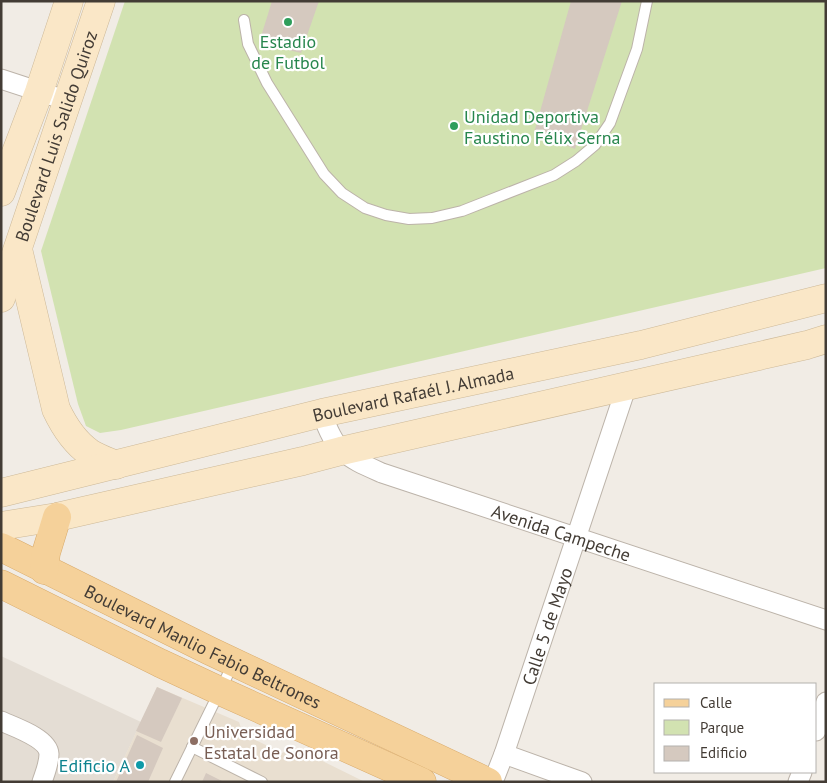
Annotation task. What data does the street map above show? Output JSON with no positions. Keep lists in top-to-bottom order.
{
  "streets": {
    "main road": ["Boulevard Luis Salido Quiroz", "Boulevard Rafaél J. Almada", "Boulevard Manlio Fabio Beltrones"],
    "street": ["Avenida Campeche", "Calle 5 de Mayo"]
  },
  "crossings": [
    ["Boulevard Rafaél J. Almada", "Avenida Campeche"],
    ["Avenida Campeche", "Calle 5 de Mayo"]
  ],
  "places": [
    "Estadio de Futbol",
    "Unidad Deportiva Faustino Félix Serna",
    "Universidad Estatal de Sonora",
    "Edificio A"
  ],
  "legend": ["Calle", "Parque", "Edificio"]
}
